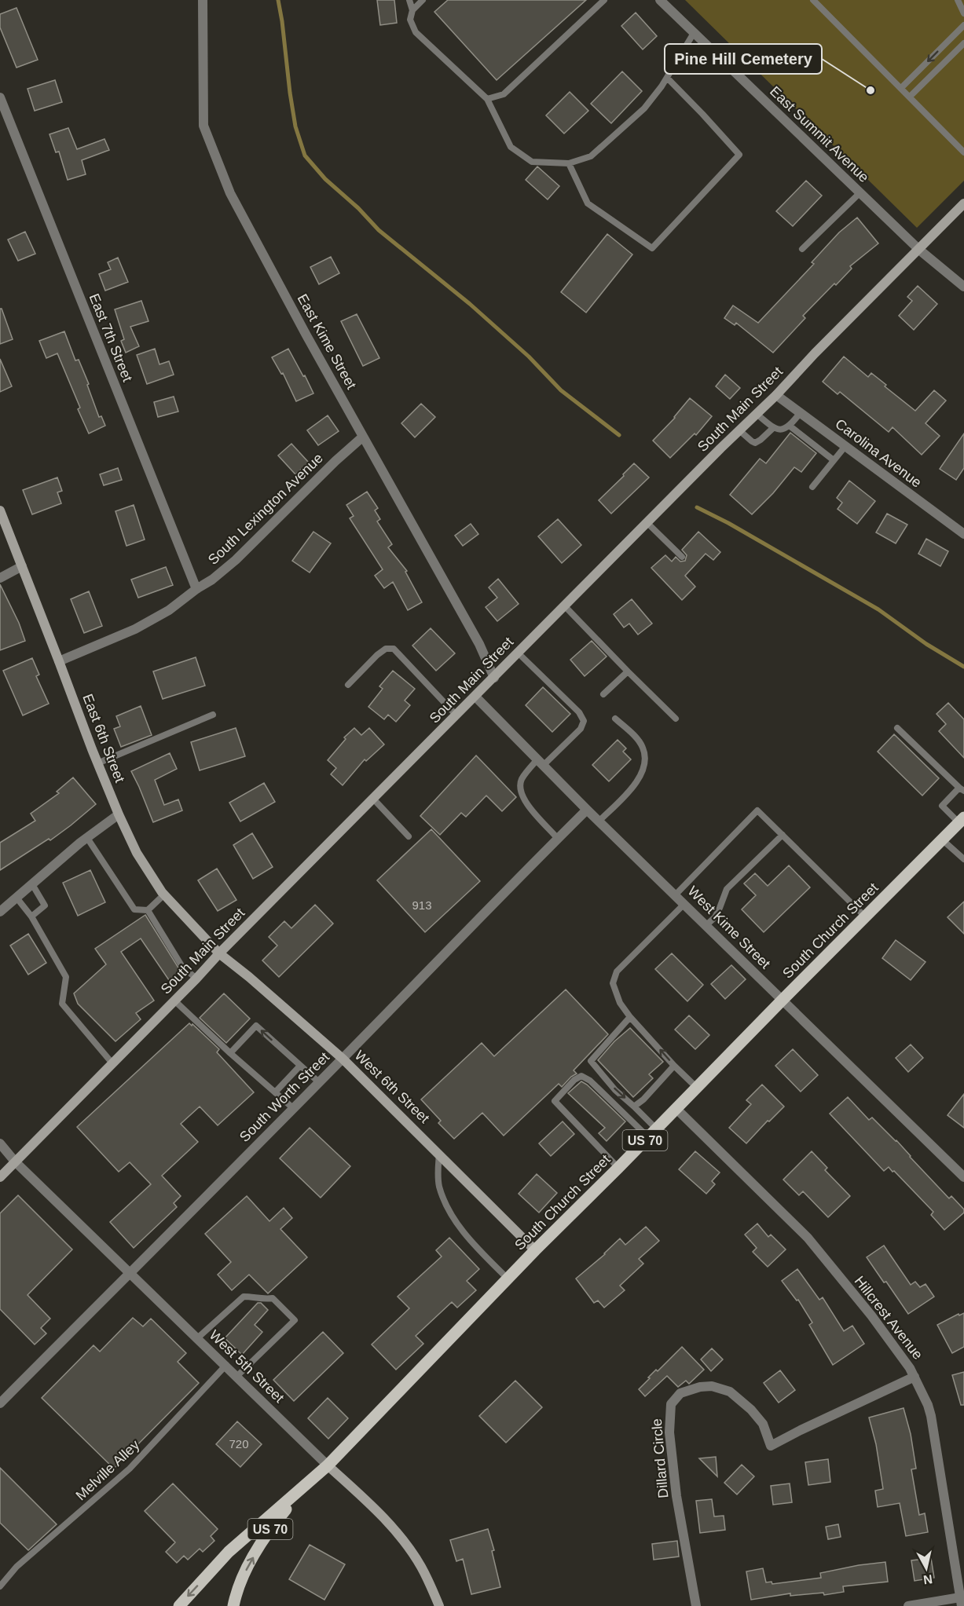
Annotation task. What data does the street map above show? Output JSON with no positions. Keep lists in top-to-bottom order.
{
  "streets": {
    "main road": ["South Church Street", "US 70"],
    "street": [
      "East Summit Avenue",
      "East 7th Street",
      "East Kime Street",
      "South Main Street",
      "Carolina Avenue",
      "South Lexington Avenue",
      "East 6th Street",
      "West Kime Street",
      "West 6th Street",
      "South Worth Street",
      "Hillcrest Avenue",
      "West 5th Street",
      "Dillard Circle"
    ],
    "lane": ["Melville Alley"]
  },
  "crossings": [
    ["East Summit Avenue", "South Main Street"],
    ["East 7th Street", "South Lexington Avenue"],
    ["East Kime Street", "South Main Street"],
    ["East Kime Street", "South Lexington Avenue"],
    ["South Main Street", "Carolina Avenue"],
    ["South Main Street", "East 6th Street"],
    ["South Main Street", "West Kime Street"],
    ["South Main Street", "West 6th Street"],
    ["South Main Street", "West 5th Street"],
    ["South Lexington Avenue", "East 6th Street"],
    ["East 6th Street", "West 6th Street"],
    ["West Kime Street", "South Church Street"],
    ["West Kime Street", "South Worth Street"],
    ["South Church Street", "West 6th Street"],
    ["South Church Street", "US 70"],
    ["South Church Street", "Hillcrest Avenue"],
    ["South Church Street", "West 5th Street"],
    ["West 6th Street", "South Worth Street"],
    ["South Worth Street", "West 5th Street"],
    ["US 70", "West 5th Street"],
    ["Hillcrest Avenue", "Dillard Circle"],
    ["West 5th Street", "Melville Alley"]
  ],
  "places": ["Pine Hill Cemetery"],
  "house_numbers": ["913", "720"],
  "north": "bottom"
}
